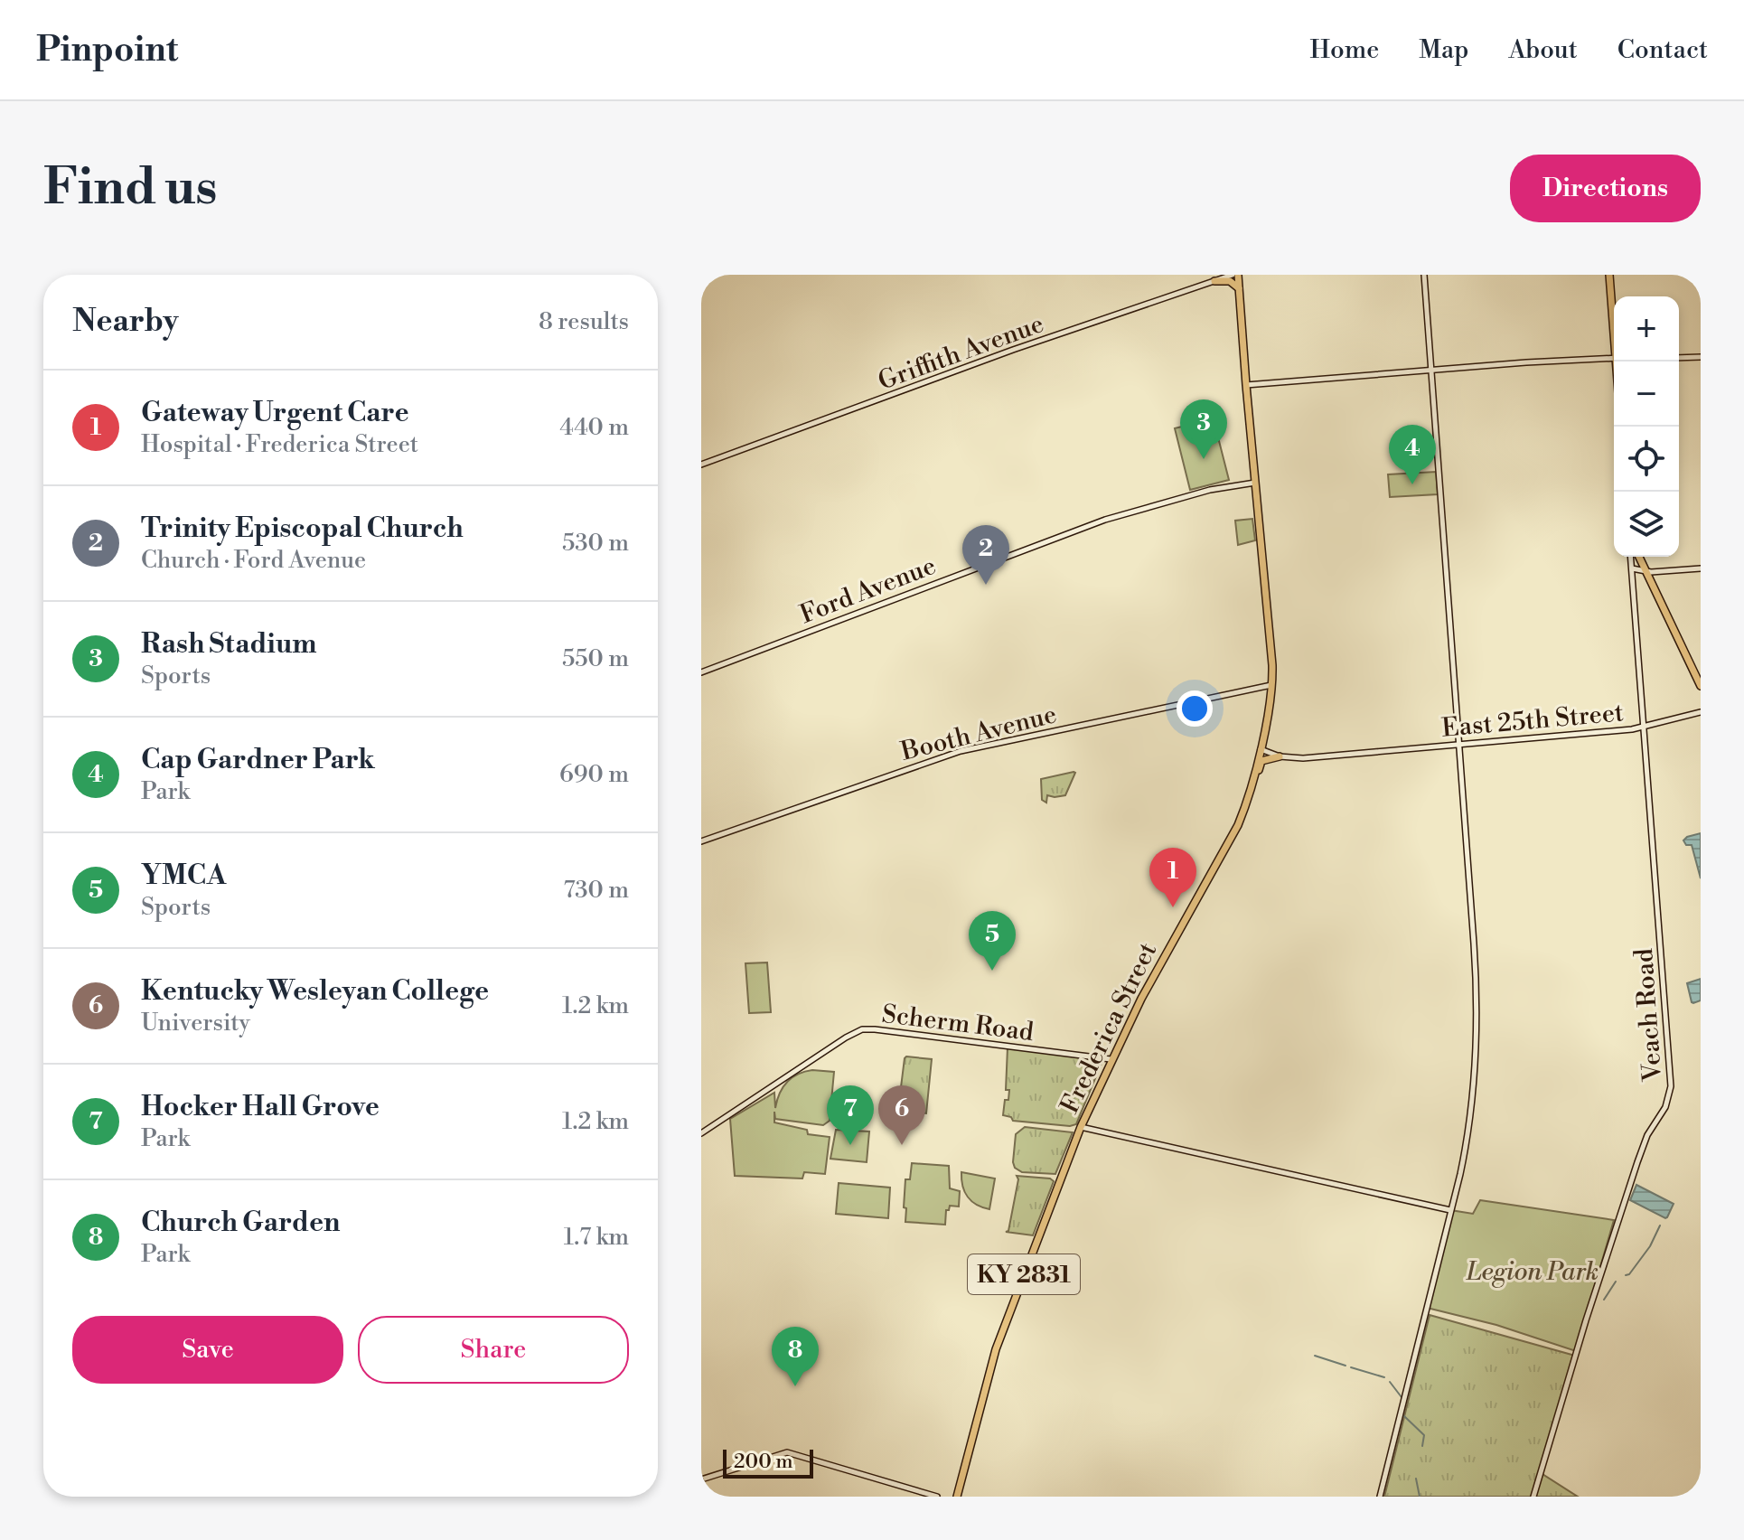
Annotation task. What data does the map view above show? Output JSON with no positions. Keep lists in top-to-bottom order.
{
  "streets": {
    "main road": ["Frederica Street", "KY 2831"],
    "street": [
      "Griffith Avenue",
      "Ford Avenue",
      "East 25th Street",
      "Booth Avenue",
      "Veach Road",
      "Scherm Road"
    ]
  },
  "crossings": [
    ["Ford Avenue", "Frederica Street"],
    ["East 25th Street", "Veach Road"],
    ["East 25th Street", "Frederica Street"],
    ["Booth Avenue", "Frederica Street"],
    ["Scherm Road", "Frederica Street"]
  ],
  "parks": ["Legion Park"],
  "scale_bar": "200 m",
  "page": {
    "header": "Pinpoint",
    "nav": [
      "Home",
      "Map",
      "About",
      "Contact"
    ],
    "buttons": [
      "Directions",
      ["Save", "Share"]
    ],
    "title": "Find us",
    "heading": ["Nearby", "8 results"],
    "map_buttons": ["+", "−"],
    "list": [
      {
        "mark": "1",
        "name": "Gateway Urgent Care",
        "note": "Hospital · Frederica Street",
        "value": "440 m"
      },
      {
        "mark": "2",
        "name": "Trinity Episcopal Church",
        "note": "Church · Ford Avenue",
        "value": "530 m"
      },
      {
        "mark": "3",
        "name": "Rash Stadium",
        "note": "Sports",
        "value": "550 m"
      },
      {
        "mark": "4",
        "name": "Cap Gardner Park",
        "note": "Park",
        "value": "690 m"
      },
      {
        "mark": "5",
        "name": "YMCA",
        "note": "Sports",
        "value": "730 m"
      },
      {
        "mark": "6",
        "name": "Kentucky Wesleyan College",
        "note": "University",
        "value": "1.2 km"
      },
      {
        "mark": "7",
        "name": "Hocker Hall Grove",
        "note": "Park",
        "value": "1.2 km"
      },
      {
        "mark": "8",
        "name": "Church Garden",
        "note": "Park",
        "value": "1.7 km"
      }
    ],
    "pins": [
      "3",
      "4",
      "2",
      "1",
      "5",
      "6",
      "7",
      "8"
    ],
    "scale": "200 m"
  }
}
